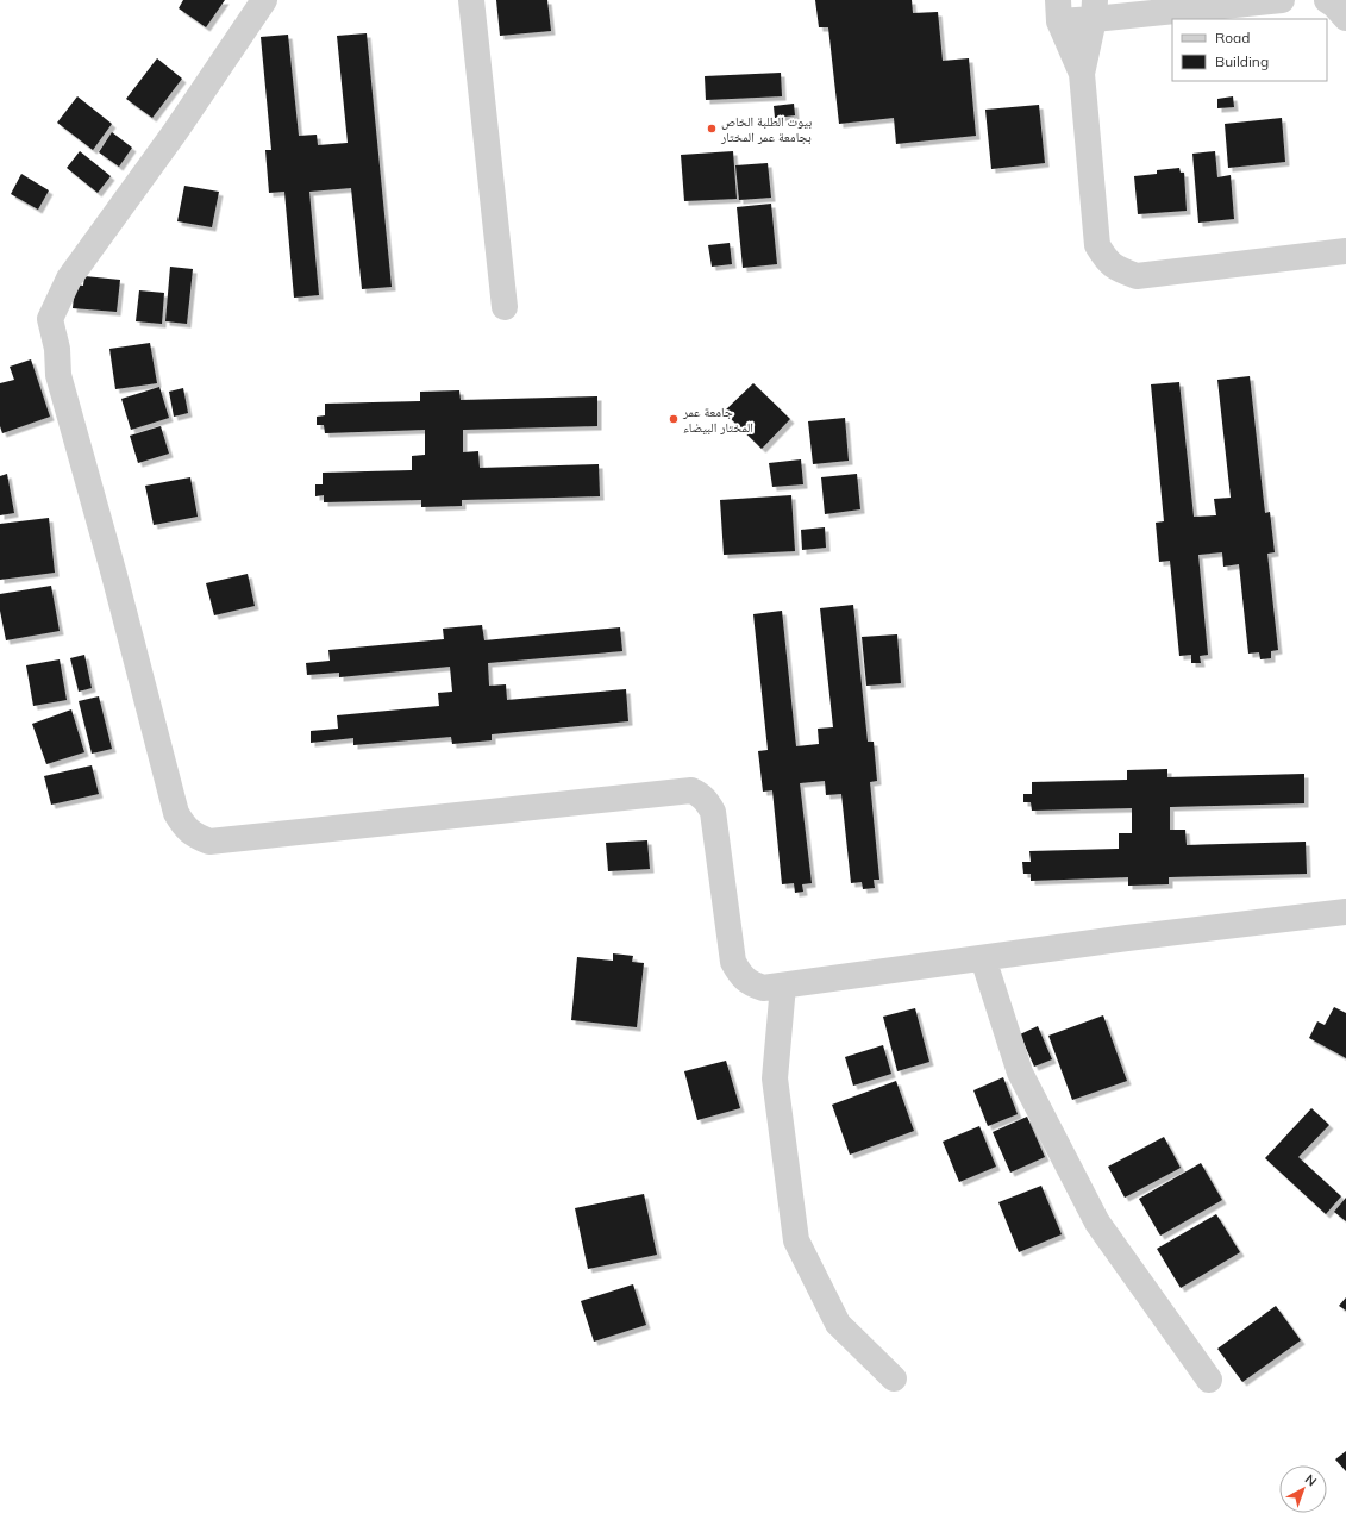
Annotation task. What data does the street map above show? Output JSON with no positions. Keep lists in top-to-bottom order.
{
  "places": ["بيوت الطلبة الخاص بجامعة عمر المختار", "جامعة عمر المختار البيضاء"],
  "legend": ["Road", "Building"],
  "north": "top right"
}
